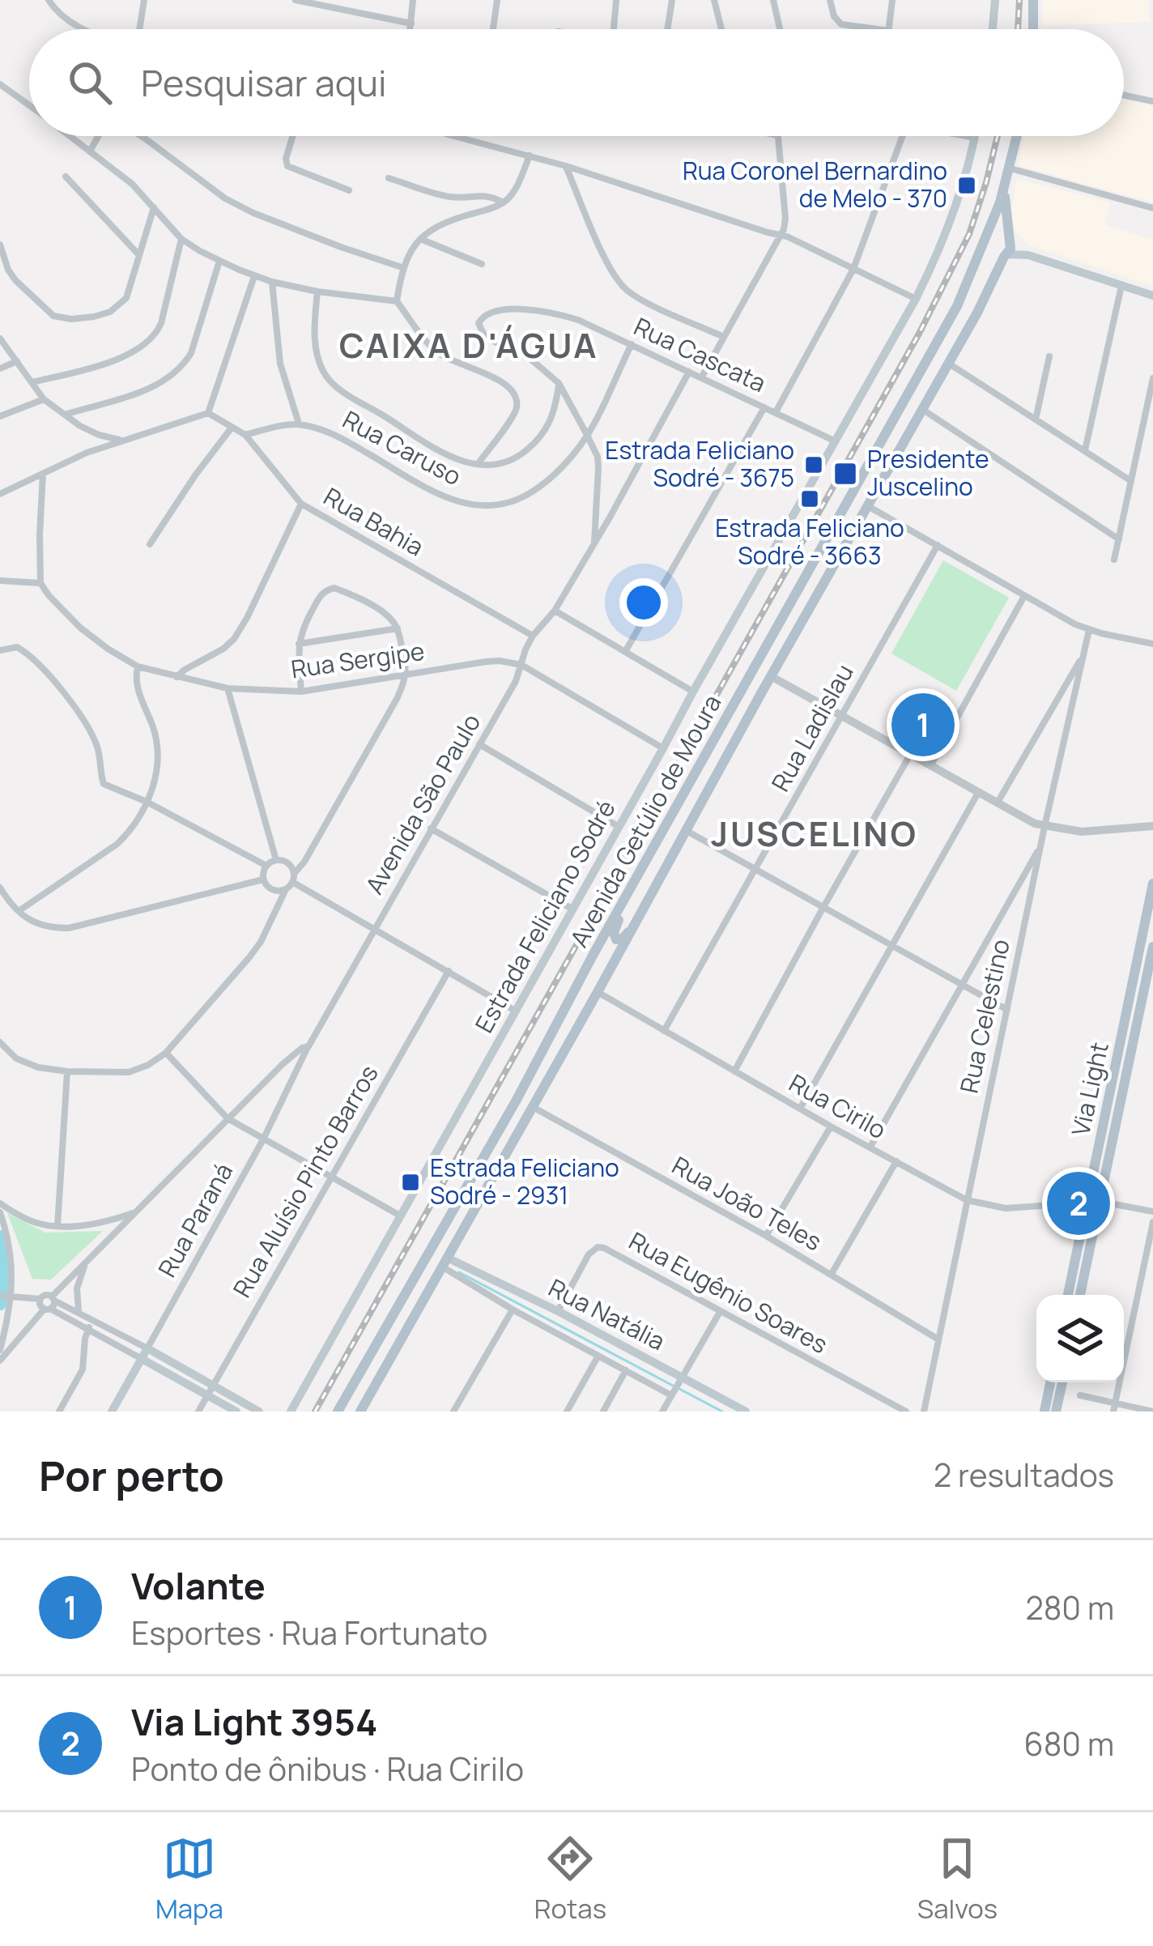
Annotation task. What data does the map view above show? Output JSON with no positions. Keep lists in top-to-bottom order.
{
  "streets": {
    "main road": [
      "Avenida Getúlio de Moura",
      "Estrada Feliciano Sodré",
      "Via Light",
      "Rua Paraná",
      "Rua Natália"
    ],
    "street": [
      "Rua Cascata",
      "Rua Caruso",
      "Rua Bahia",
      "Rua Sergipe",
      "Rua Ladislau",
      "Avenida São Paulo",
      "Rua Celestino",
      "Rua Cirilo",
      "Rua Aluísio Pinto Barros",
      "Rua João Teles",
      "Rua Eugênio Soares"
    ]
  },
  "crossings": [
    ["Rua Cascata", "Rua Caruso"],
    ["Rua Cascata", "Avenida São Paulo"],
    ["Rua Cascata", "Estrada Feliciano Sodré"],
    ["Rua Caruso", "Rua Bahia"],
    ["Rua Caruso", "Rua Sergipe"],
    ["Rua Bahia", "Rua Sergipe"],
    ["Rua Bahia", "Avenida São Paulo"],
    ["Rua Sergipe", "Avenida São Paulo"],
    ["Rua Ladislau", "Rua Cirilo"],
    ["Avenida São Paulo", "Rua Paraná"],
    ["Avenida Getúlio de Moura", "Rua Cirilo"],
    ["Avenida Getúlio de Moura", "Rua João Teles"],
    ["Avenida Getúlio de Moura", "Rua Natália"],
    ["Rua Celestino", "Rua Cirilo"],
    ["Rua Celestino", "Rua João Teles"],
    ["Rua Eugênio Soares", "Rua Natália"]
  ],
  "districts": ["CAIXA D'ÁGUA", "JUSCELINO"],
  "places": {
    "transit": [
      "Rua Coronel Bernardino de Melo - 370",
      "Estrada Feliciano Sodré - 3675",
      "Presidente Juscelino",
      "Estrada Feliciano Sodré - 3663",
      "Estrada Feliciano Sodré - 2931"
    ]
  },
  "page": {
    "search": "Pesquisar aqui",
    "pins": ["1", "2"],
    "heading": ["Por perto", "2 resultados"],
    "list": [
      {
        "mark": "1",
        "name": "Volante",
        "note": "Esportes · Rua Fortunato",
        "value": "280 m"
      },
      {
        "mark": "2",
        "name": "Via Light 3954",
        "note": "Ponto de ônibus · Rua Cirilo",
        "value": "680 m"
      }
    ],
    "nav": ["Mapa", "Rotas", "Salvos"]
  }
}
